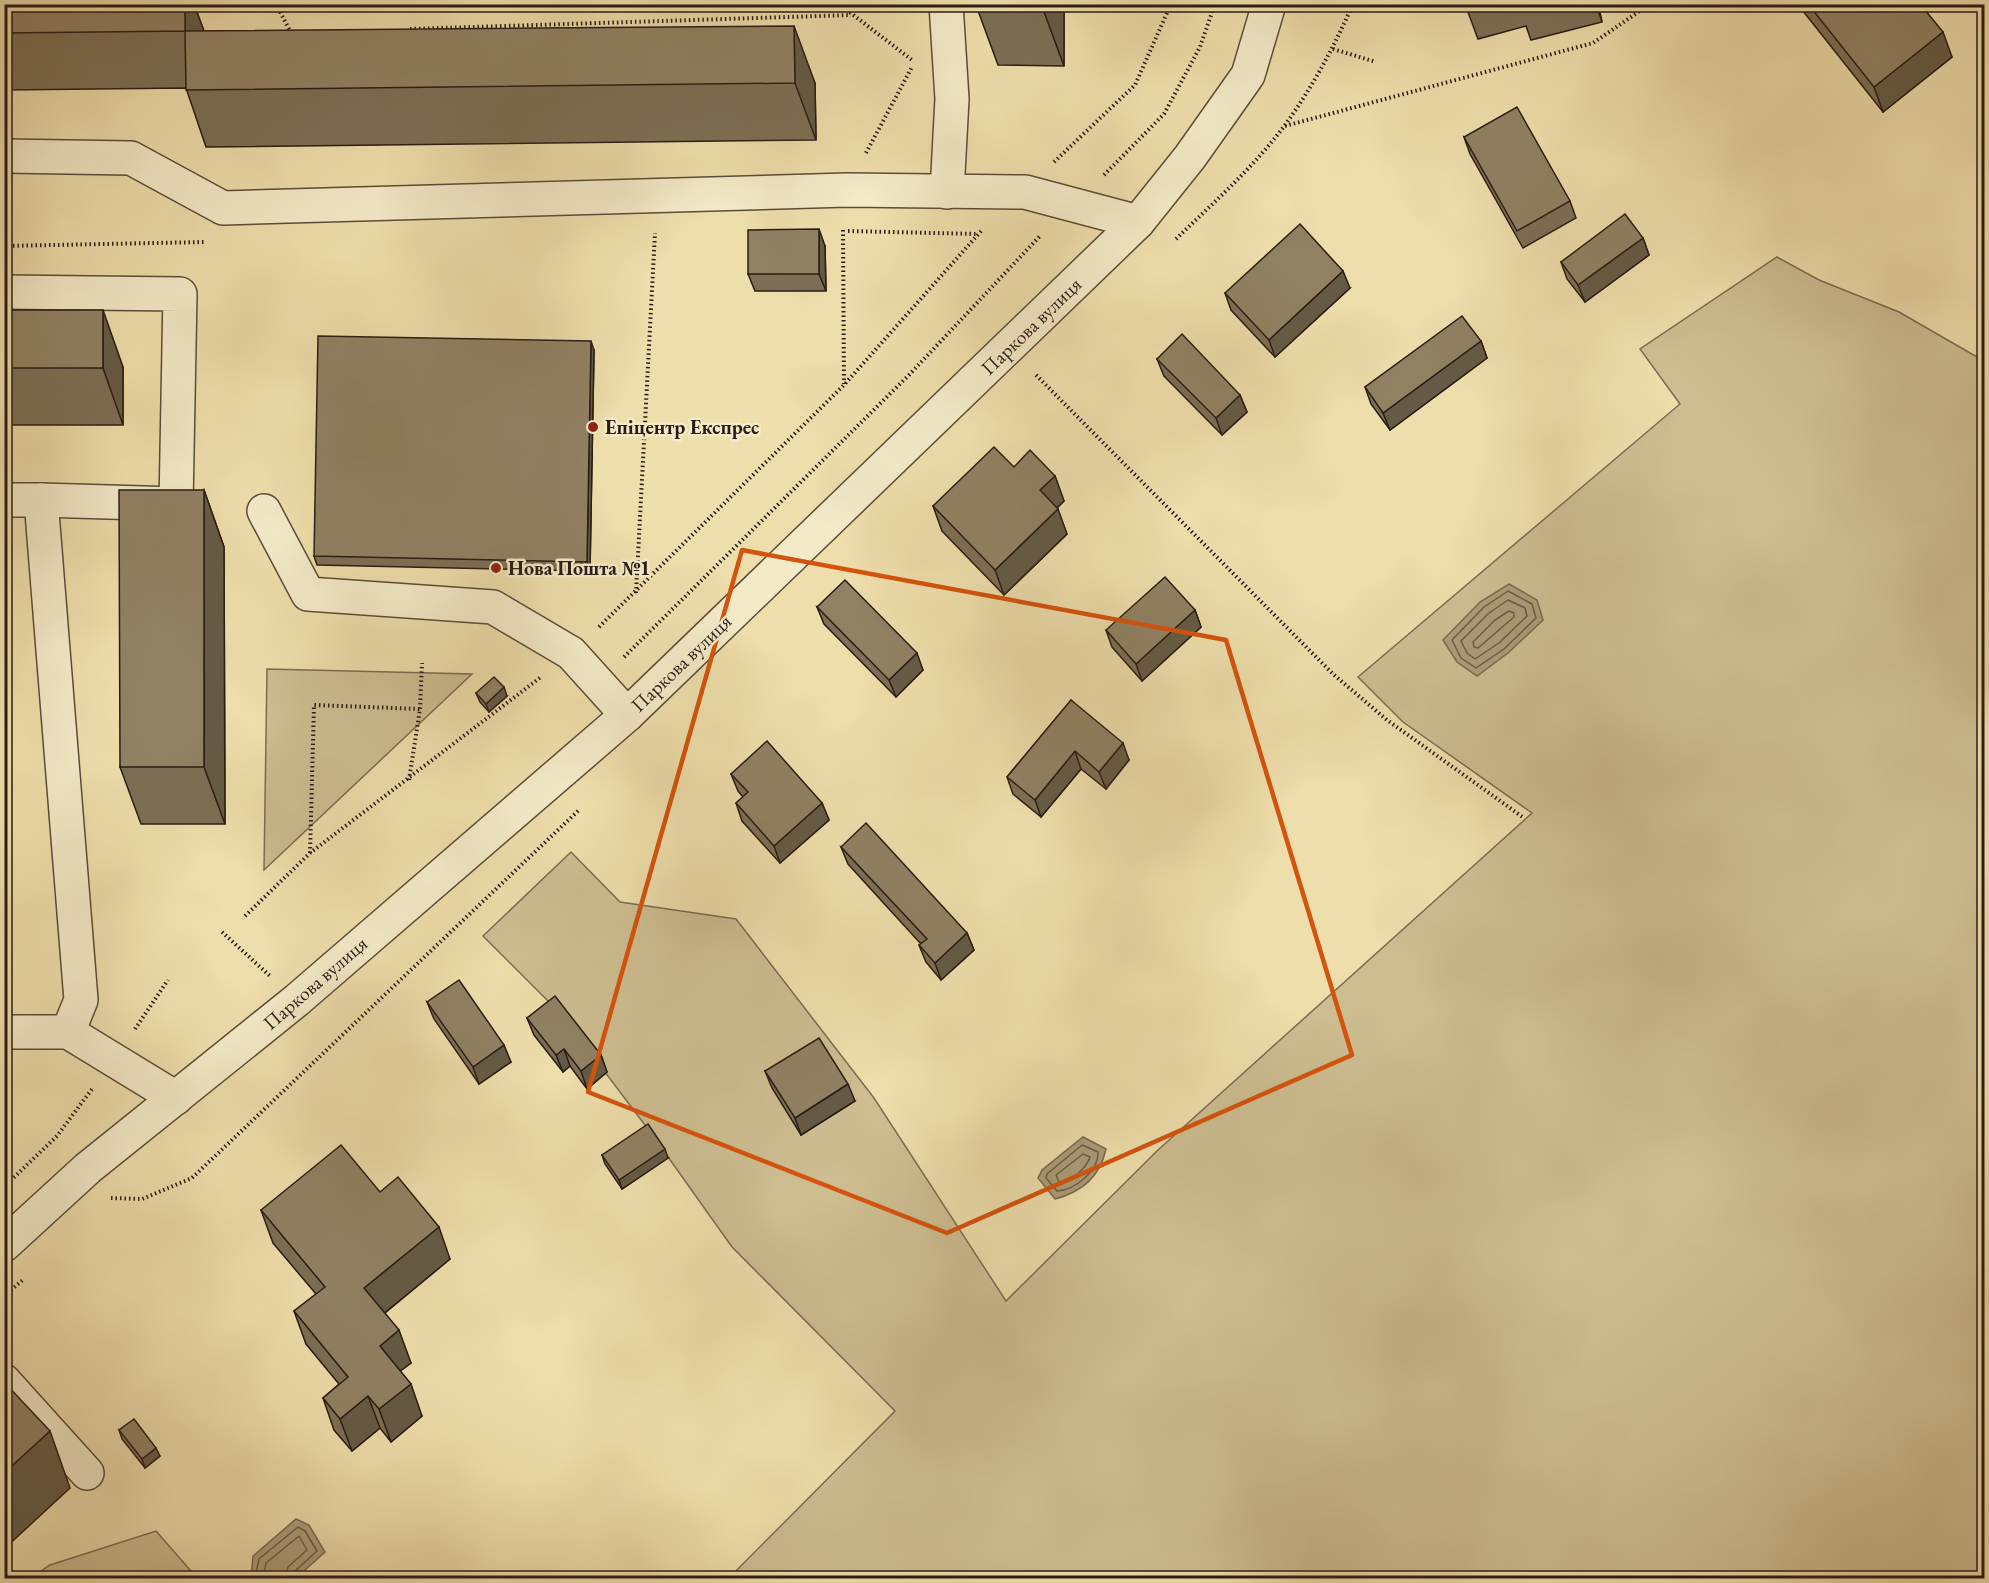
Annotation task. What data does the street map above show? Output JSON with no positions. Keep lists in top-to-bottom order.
{
  "streets": {
    "street": ["Паркова вулиця"]
  },
  "places": ["Епіцентр Експрес", "Нова Пошта №1"]
}
